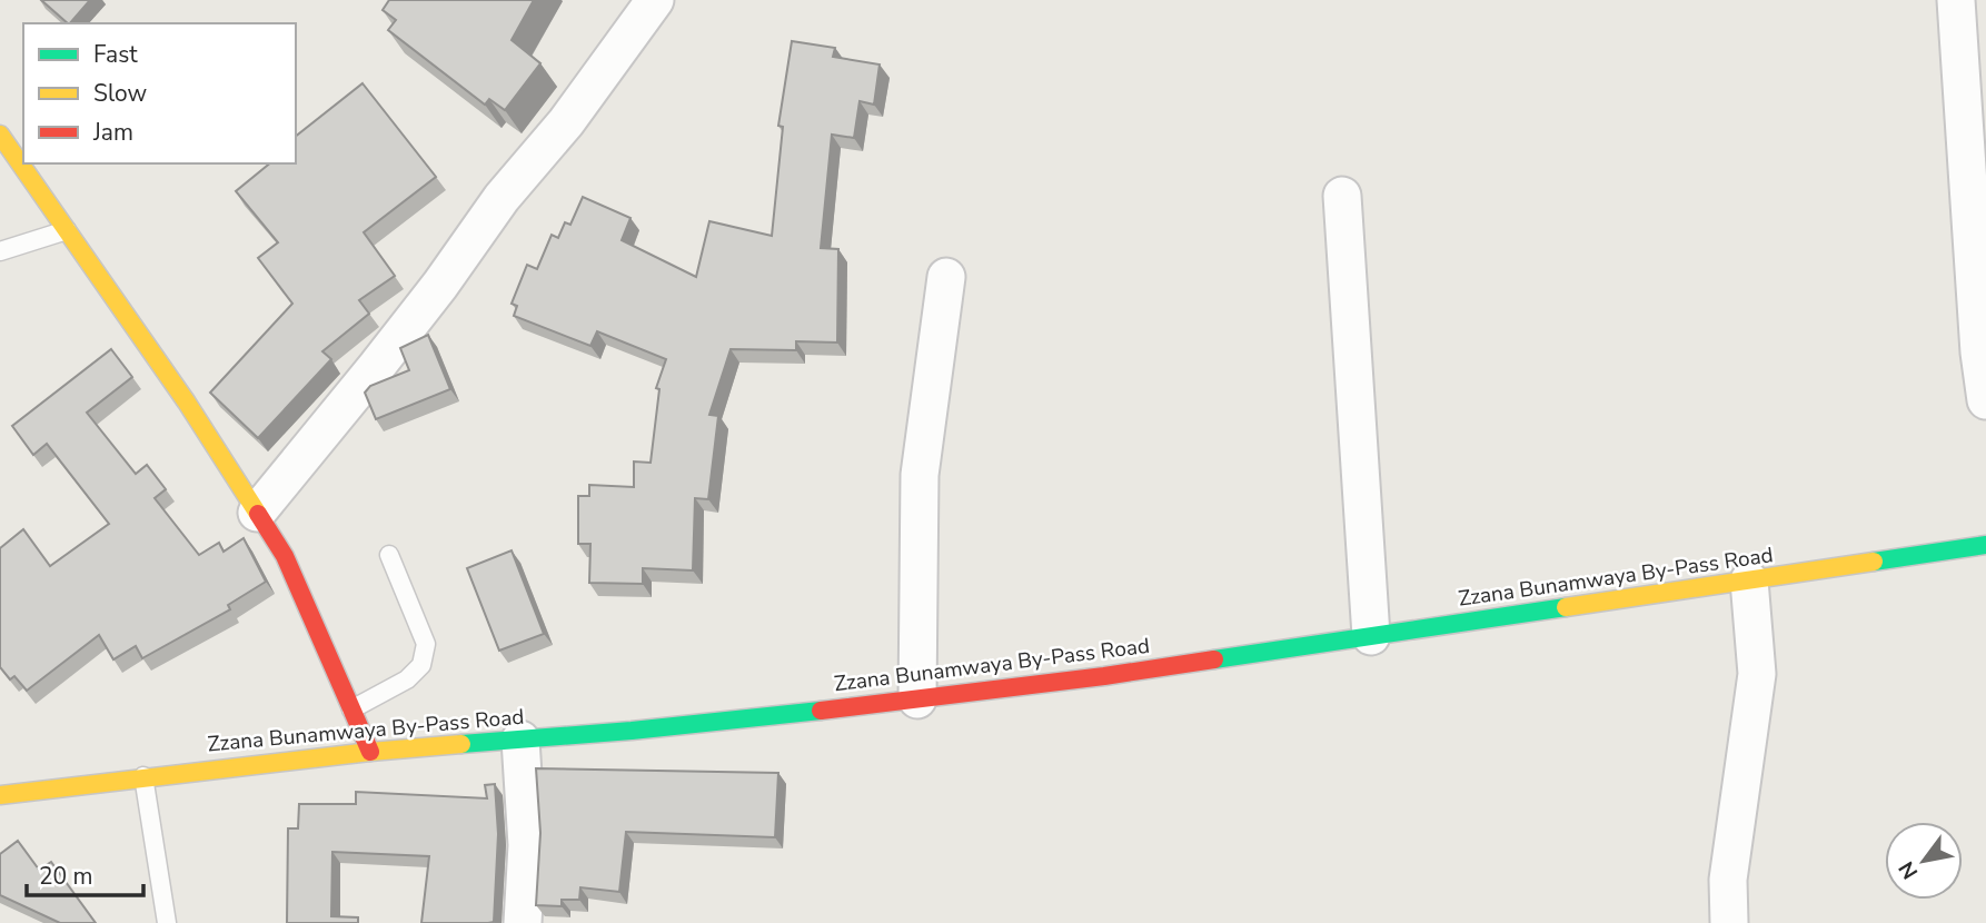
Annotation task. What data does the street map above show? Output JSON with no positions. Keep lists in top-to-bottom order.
{
  "streets": {
    "street": ["Zzana Bunamwaya By-Pass Road"]
  },
  "legend": ["Fast", "Slow", "Jam"],
  "scale_bar": "20 m",
  "north": "bottom left"
}
